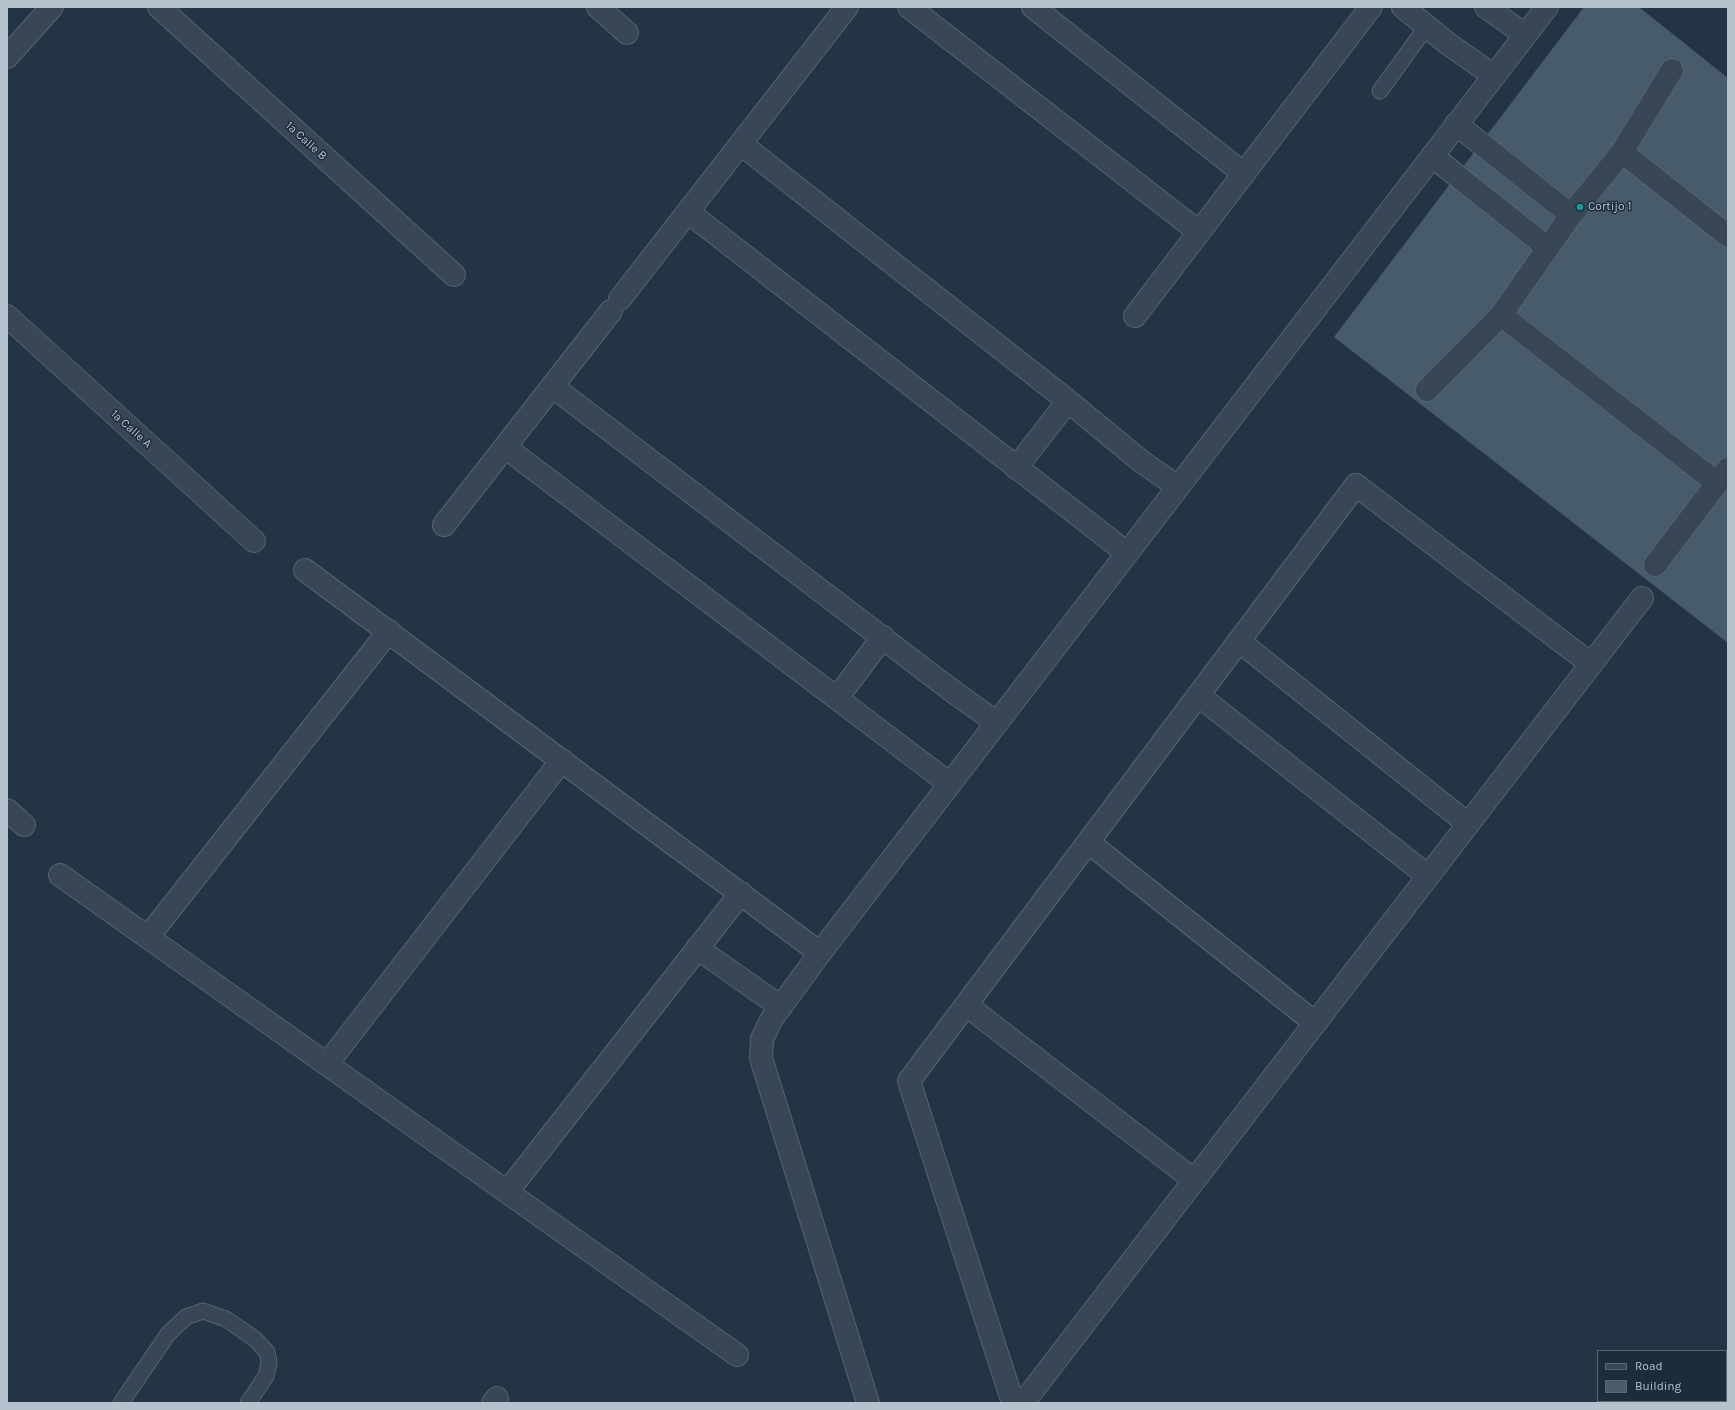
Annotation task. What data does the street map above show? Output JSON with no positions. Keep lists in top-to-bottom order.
{
  "streets": {
    "street": ["1a Calle B", "1a Calle A"]
  },
  "places": ["Cortijo 1"],
  "legend": ["Road", "Building"]
}
